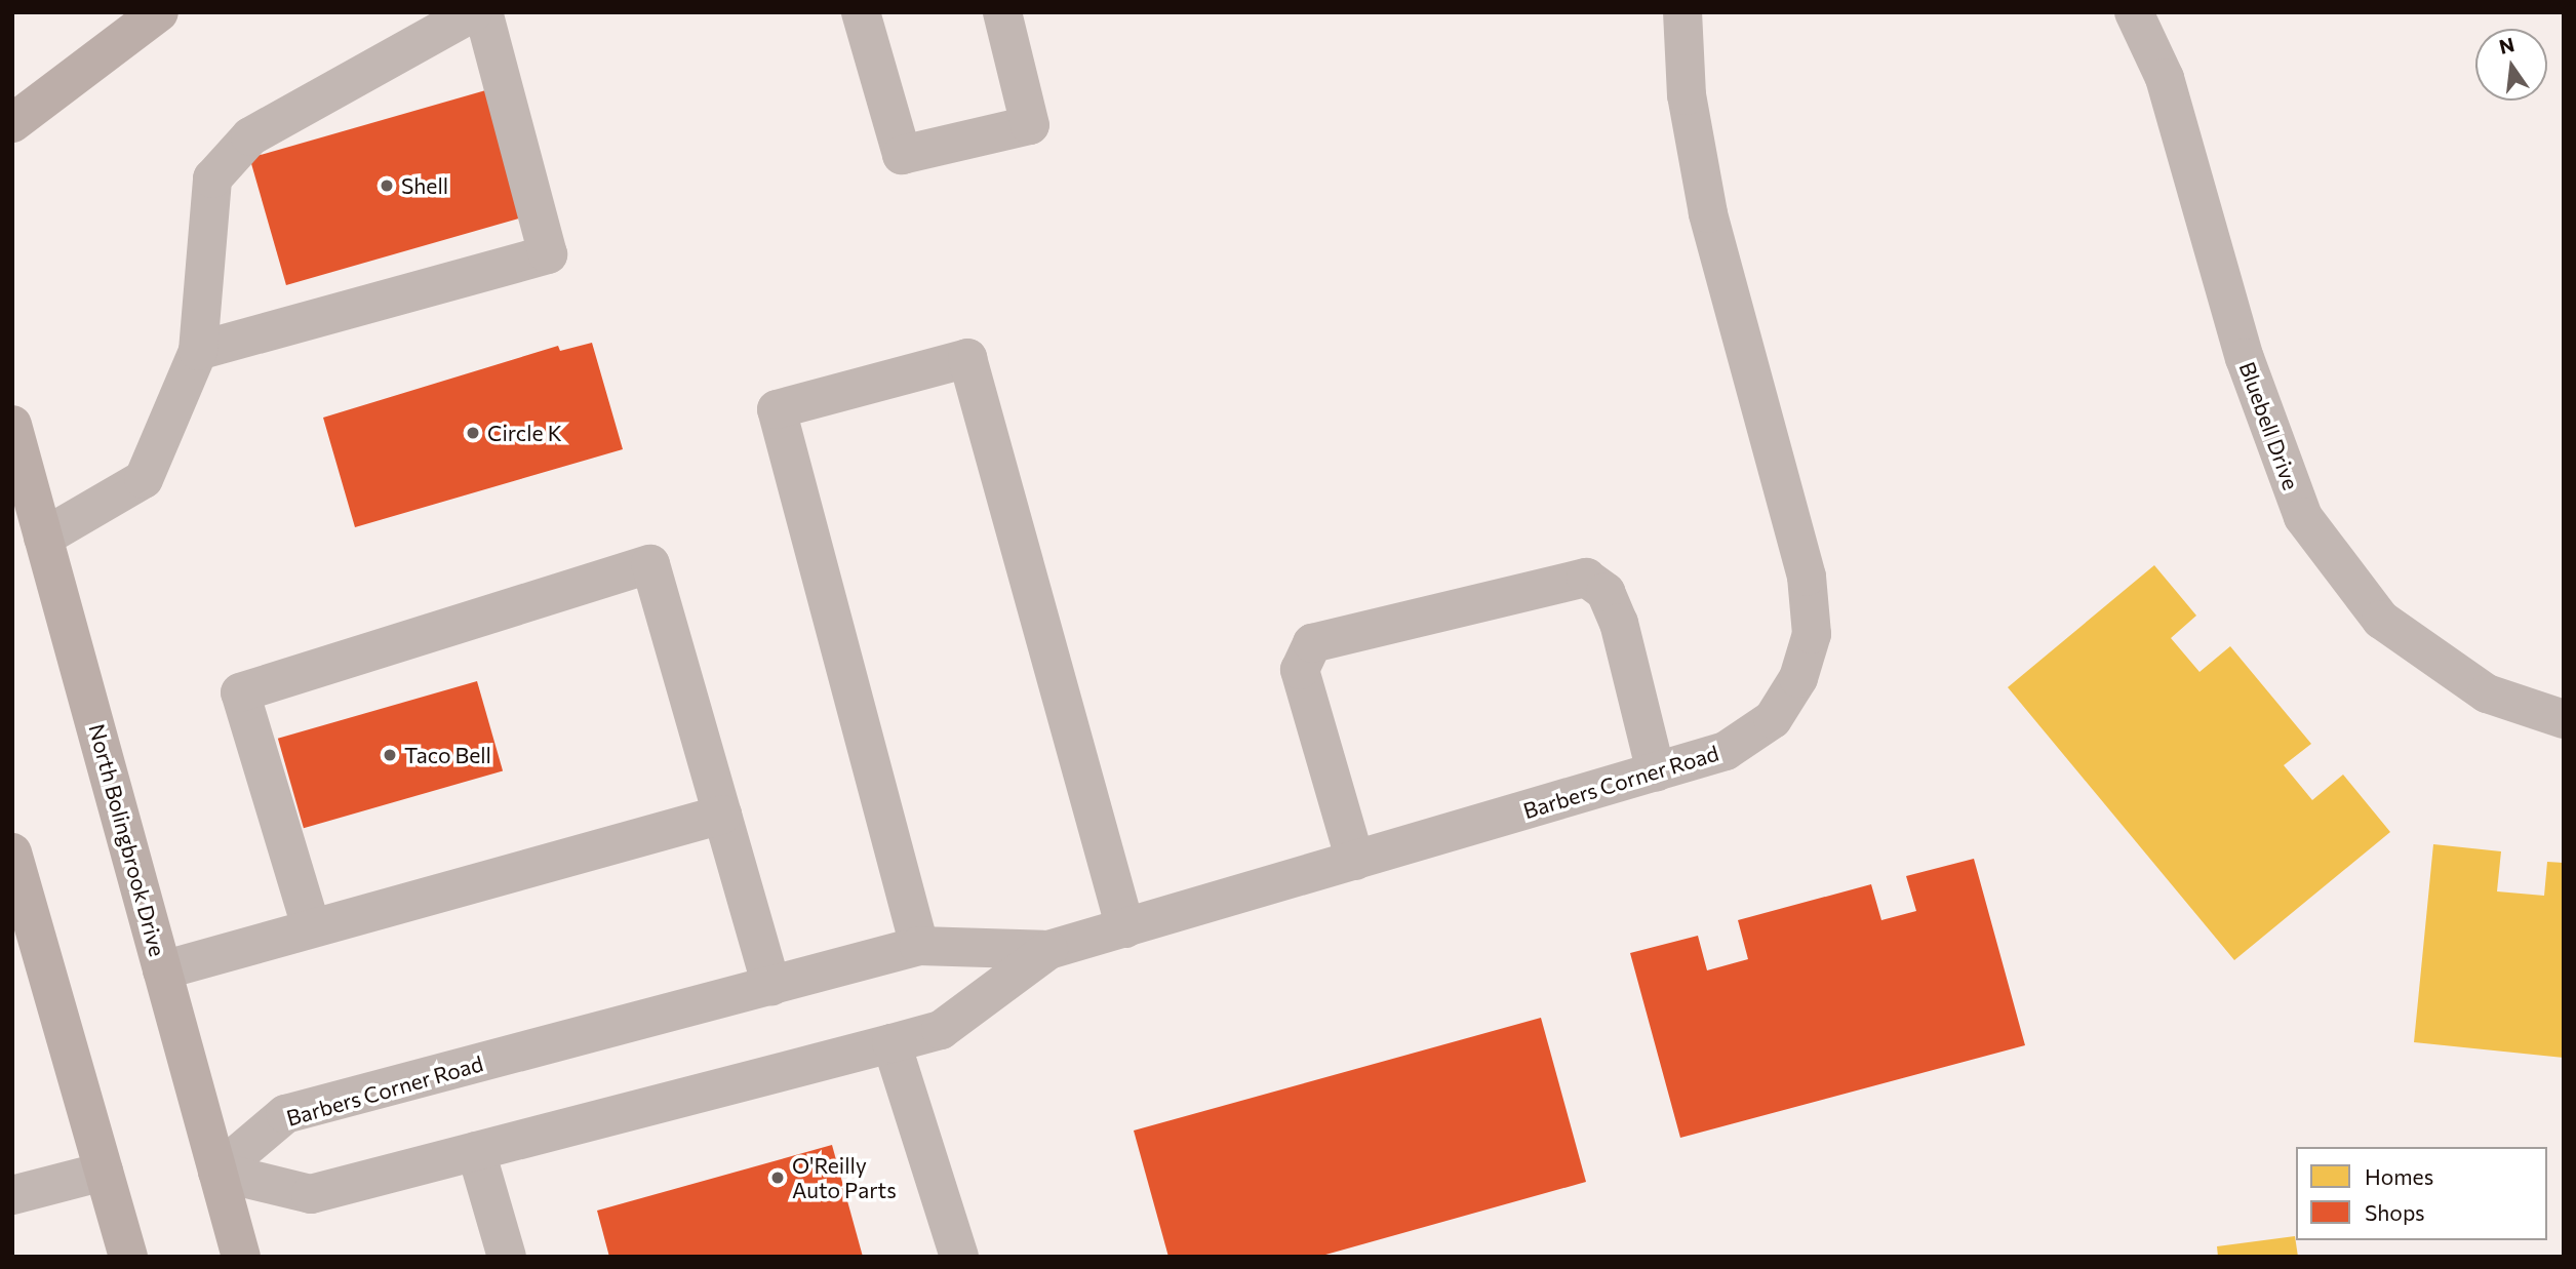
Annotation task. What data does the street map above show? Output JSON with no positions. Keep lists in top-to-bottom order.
{
  "streets": {
    "main road": ["North Bolingbrook Drive"],
    "street": ["Bluebell Drive", "Barbers Corner Road"]
  },
  "crossings": [
    ["Barbers Corner Road", "North Bolingbrook Drive"]
  ],
  "places": [
    "Shell",
    "Circle K",
    "Taco Bell",
    "O'Reilly Auto Parts"
  ],
  "legend": ["Homes", "Shops"],
  "north": "top"
}
